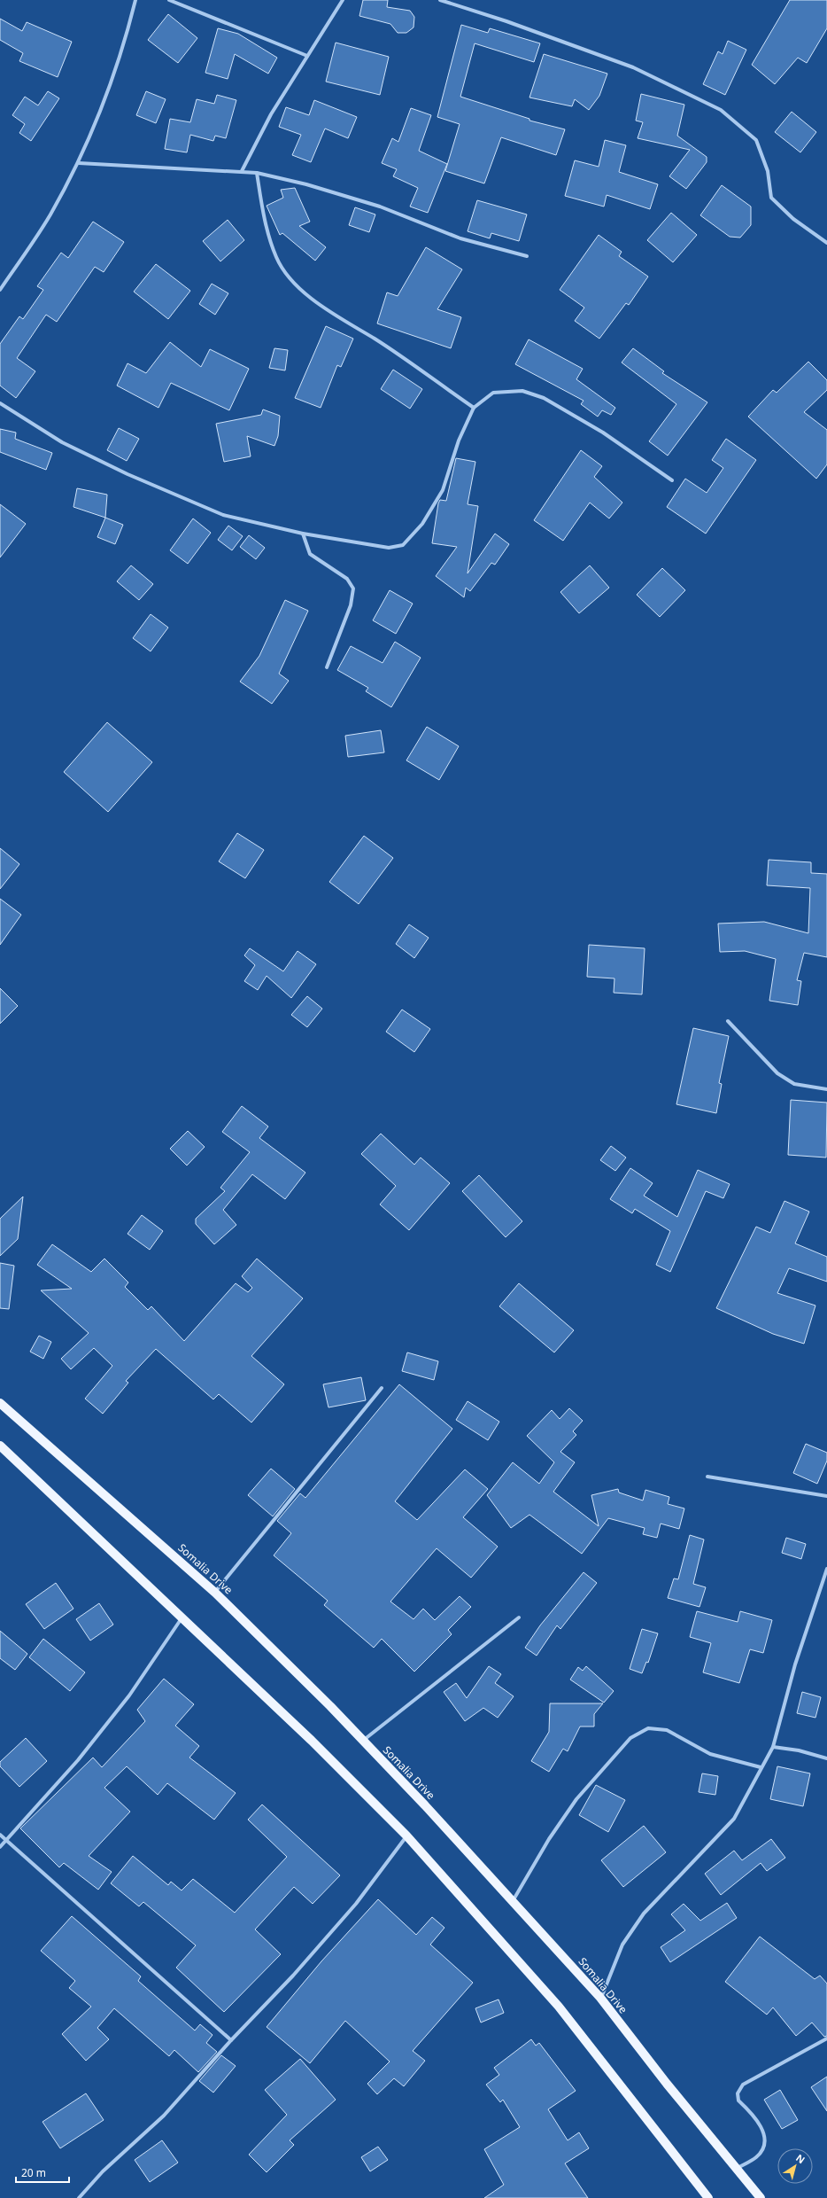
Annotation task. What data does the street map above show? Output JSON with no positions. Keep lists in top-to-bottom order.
{
  "streets": {
    "main road": ["Somalia Drive"]
  },
  "scale_bar": "20 m",
  "north": "top right"
}
